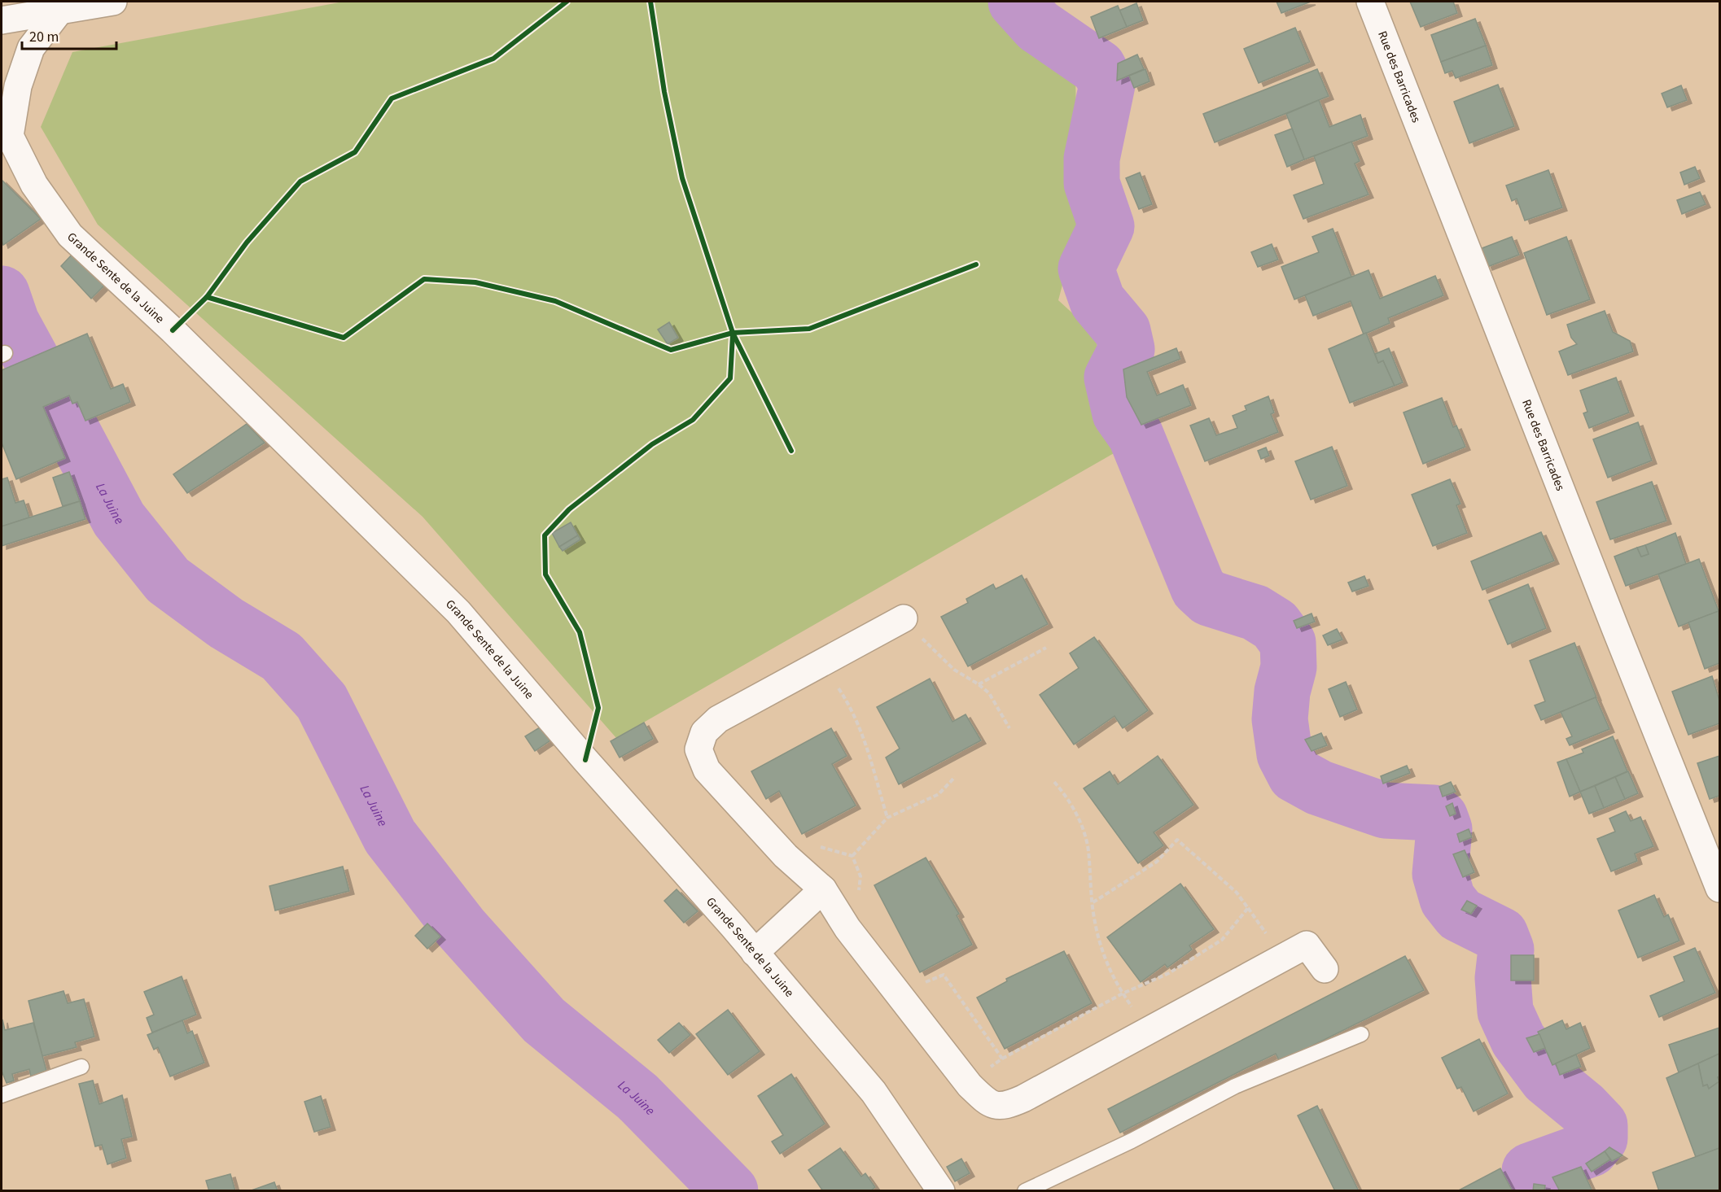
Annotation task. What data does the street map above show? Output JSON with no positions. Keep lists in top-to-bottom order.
{
  "streets": {
    "street": ["Rue des Barricades", "Grande Sente de la Juine"]
  },
  "water": ["La Juine"],
  "scale_bar": "20 m"
}
